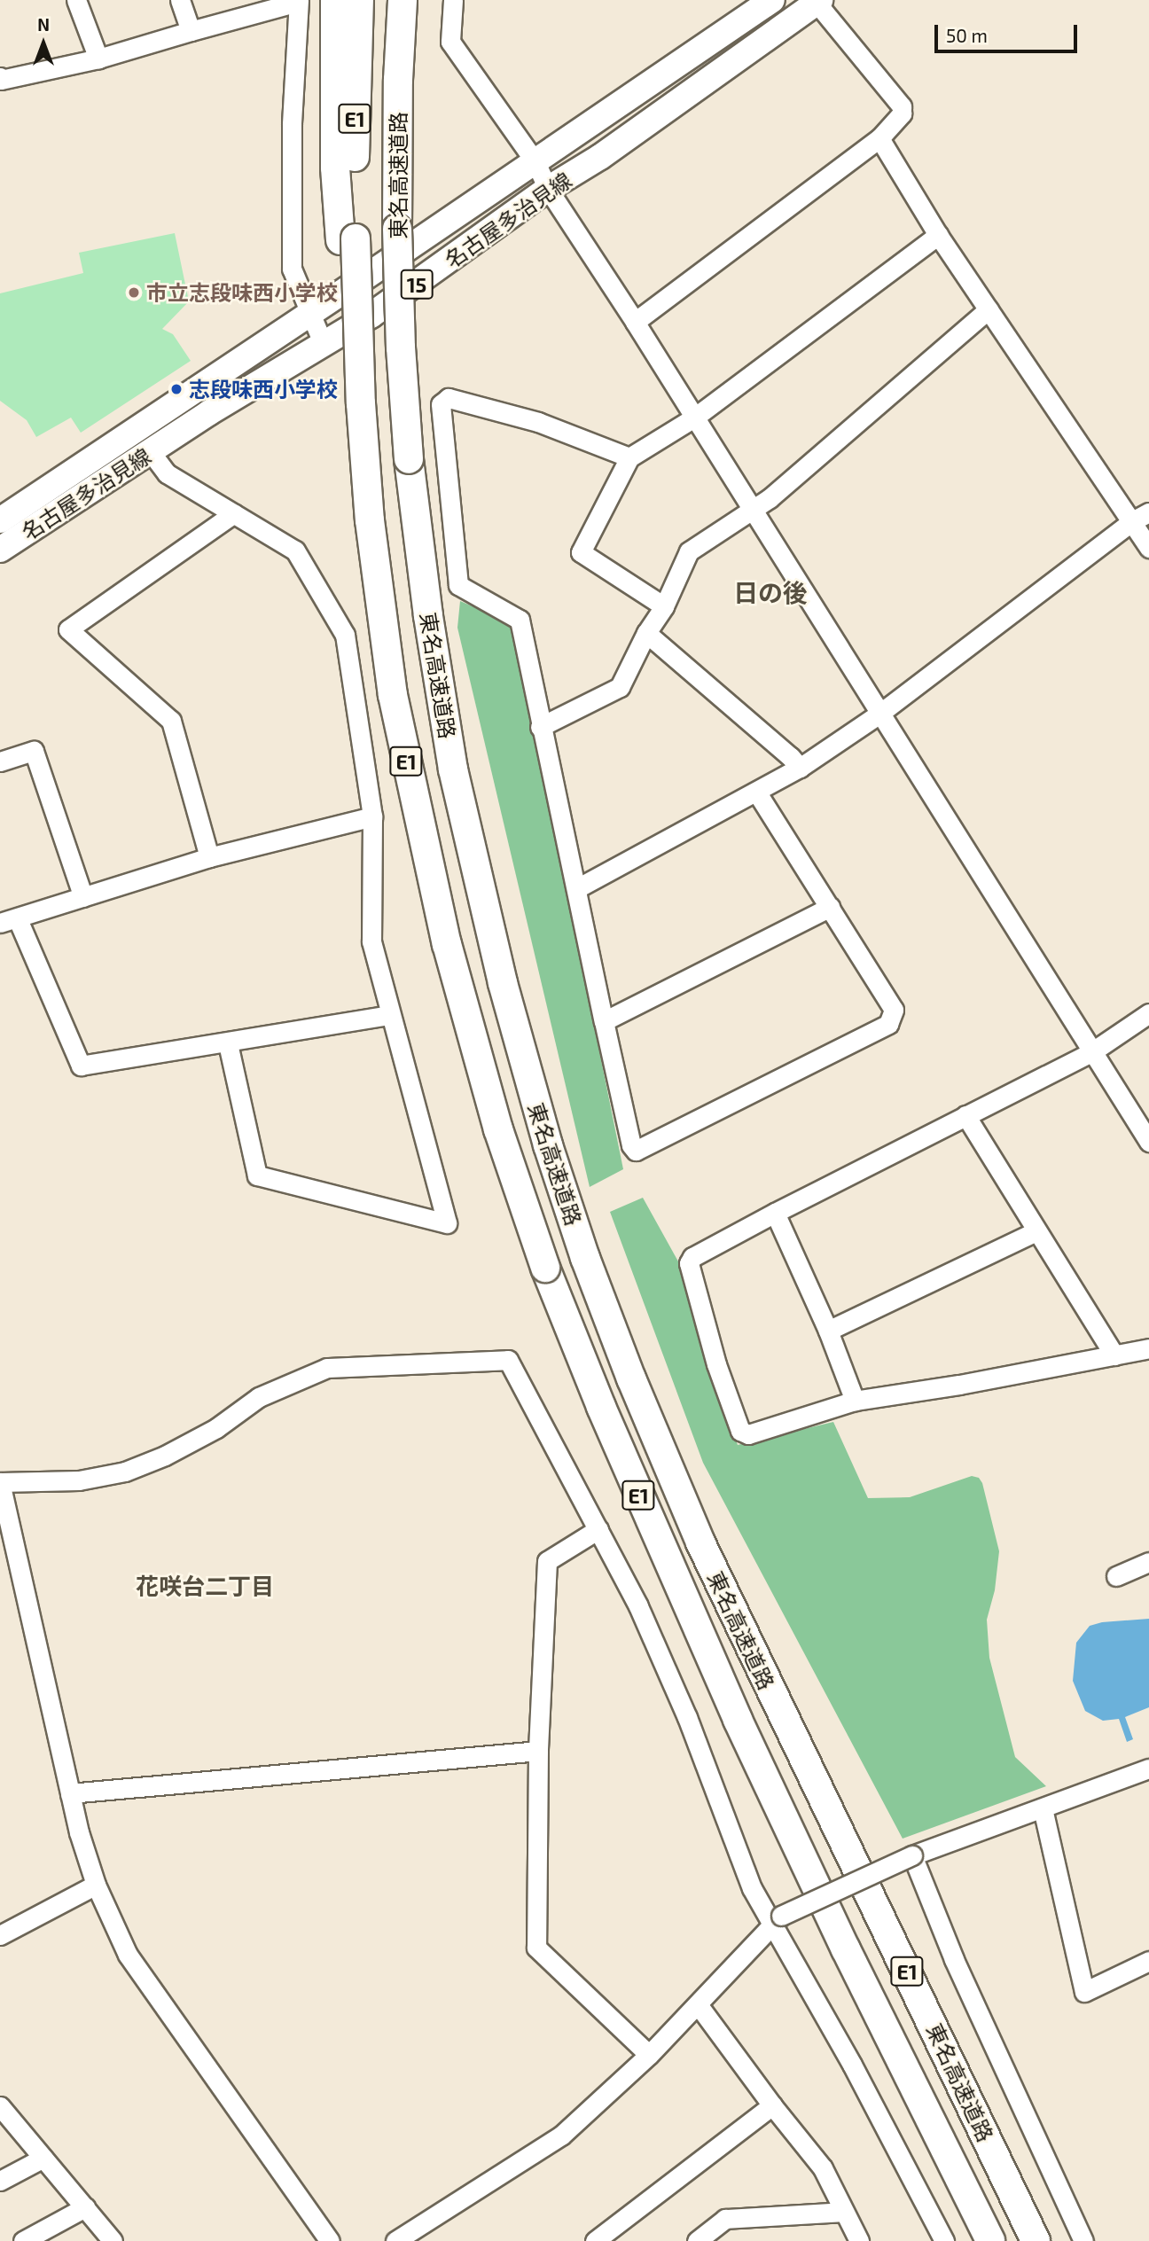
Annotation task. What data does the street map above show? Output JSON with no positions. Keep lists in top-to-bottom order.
{
  "streets": {
    "highway": ["E1", "東名高速道路"],
    "main road": ["名古屋多治見線", "15"]
  },
  "districts": ["日の後", "花咲台二丁目"],
  "places": ["市立志段味西小学校", "志段味西小学校"],
  "scale_bar": "50 m",
  "north": "top"
}
